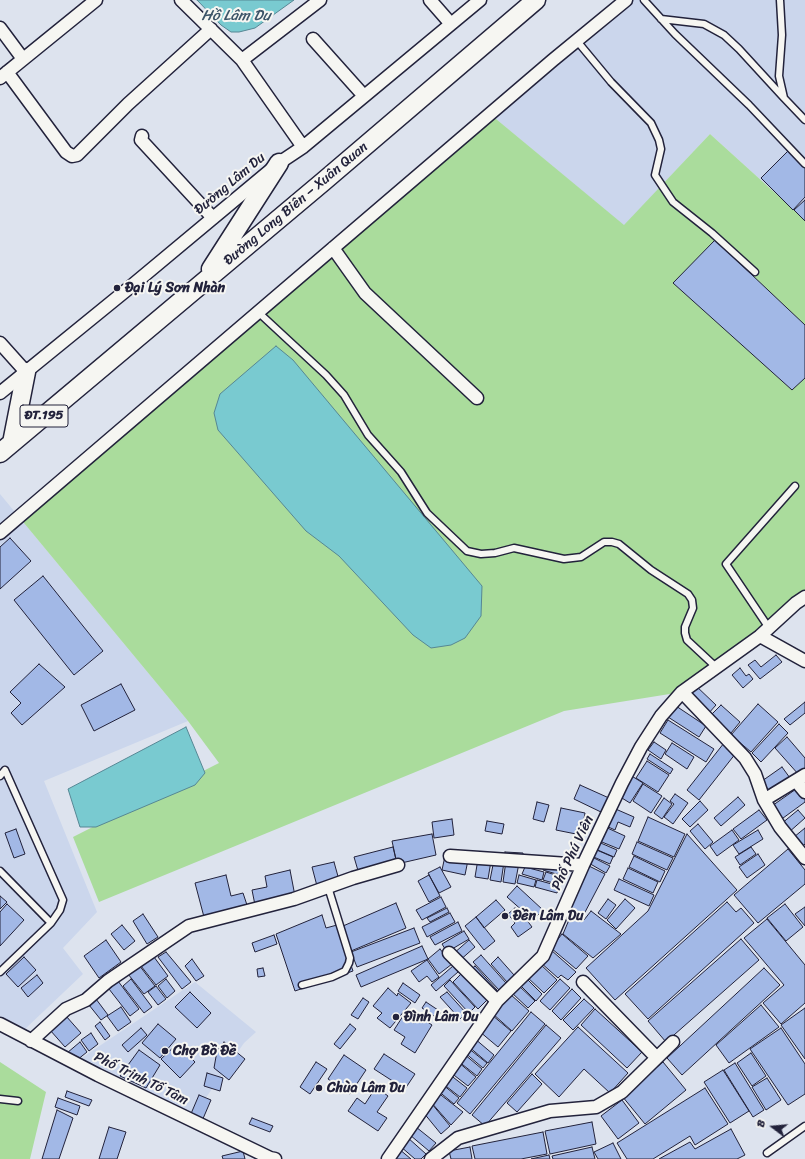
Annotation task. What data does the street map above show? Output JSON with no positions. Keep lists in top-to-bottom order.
{
  "streets": {
    "main road": ["Đường Long Biên – Xuân Quan", "ĐT.195"],
    "street": ["Đường Lâm Du", "Phố Phú Viên", "Phố Trịnh Tố Tâm"]
  },
  "water": ["Hồ Lâm Du"],
  "places": [
    "Đại Lý Sơn Nhàn",
    "Đền Lâm Du",
    "Đình Lâm Du",
    "Chợ Bồ Đề",
    "Chùa Lâm Du"
  ],
  "north": "left"
}
